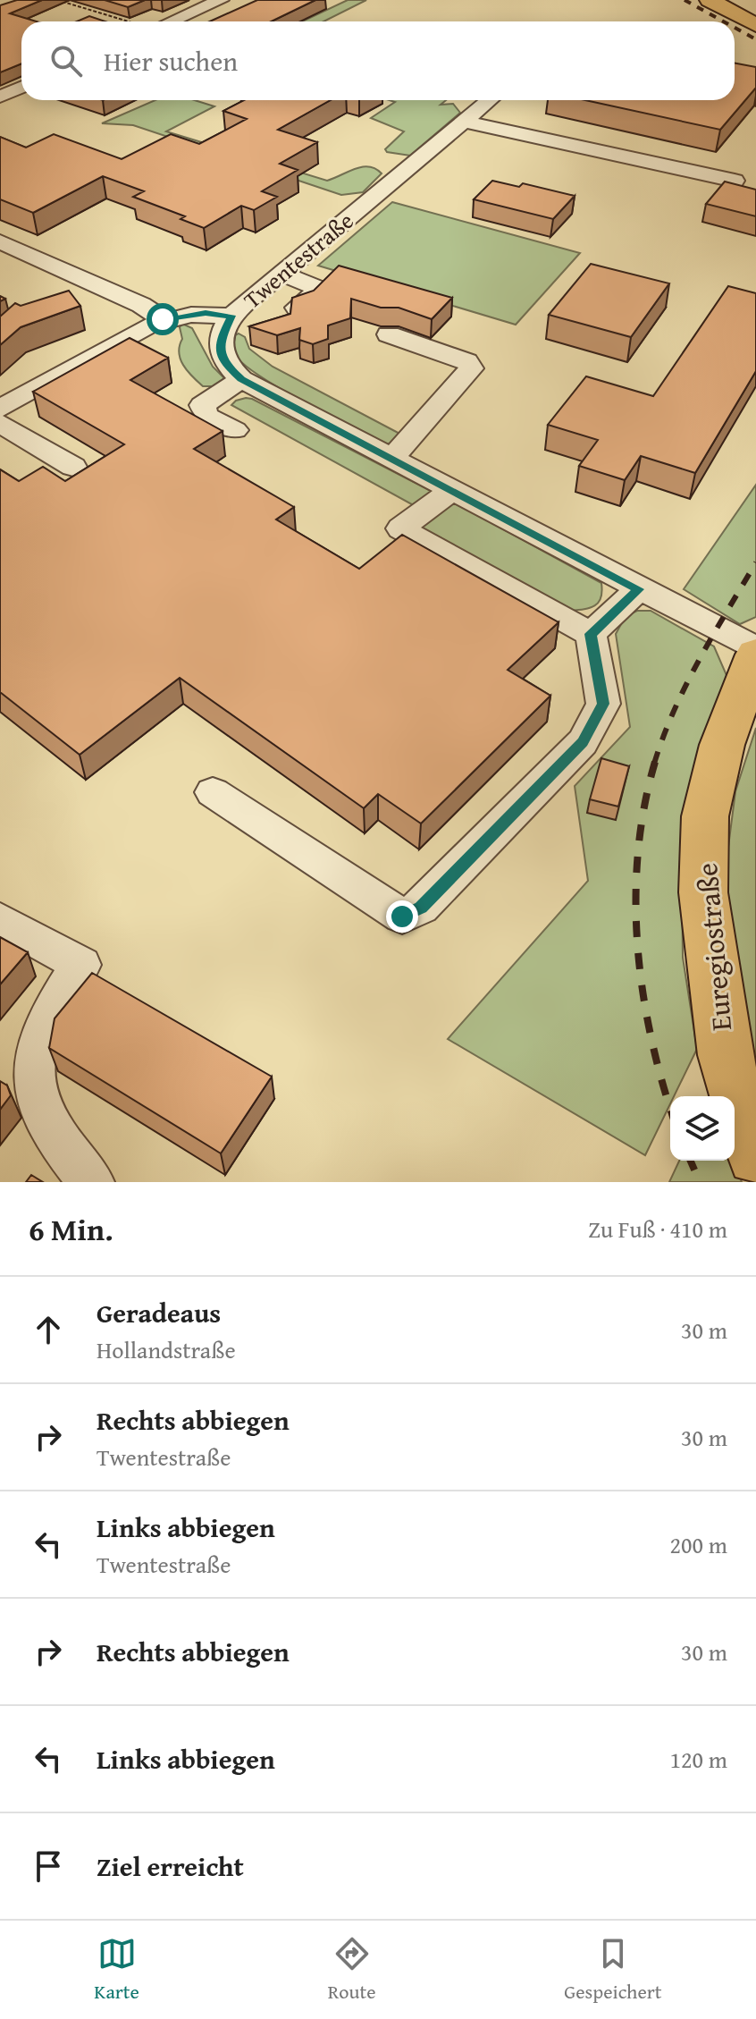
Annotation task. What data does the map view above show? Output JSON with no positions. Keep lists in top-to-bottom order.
{
  "streets": {
    "main road": ["Euregiostraße"],
    "street": ["Twentestraße"]
  },
  "page": {
    "search": "Hier suchen",
    "heading": ["6 Min.", "Zu Fuß · 410 m"],
    "list": [
      ["Geradeaus", "Hollandstraße", "30 m"],
      ["Rechts abbiegen", "Twentestraße", "30 m"],
      ["Links abbiegen", "Twentestraße", "200 m"],
      ["Rechts abbiegen", "30 m"],
      ["Links abbiegen", "120 m"],
      "Ziel erreicht"
    ],
    "nav": ["Karte", "Route", "Gespeichert"]
  }
}
